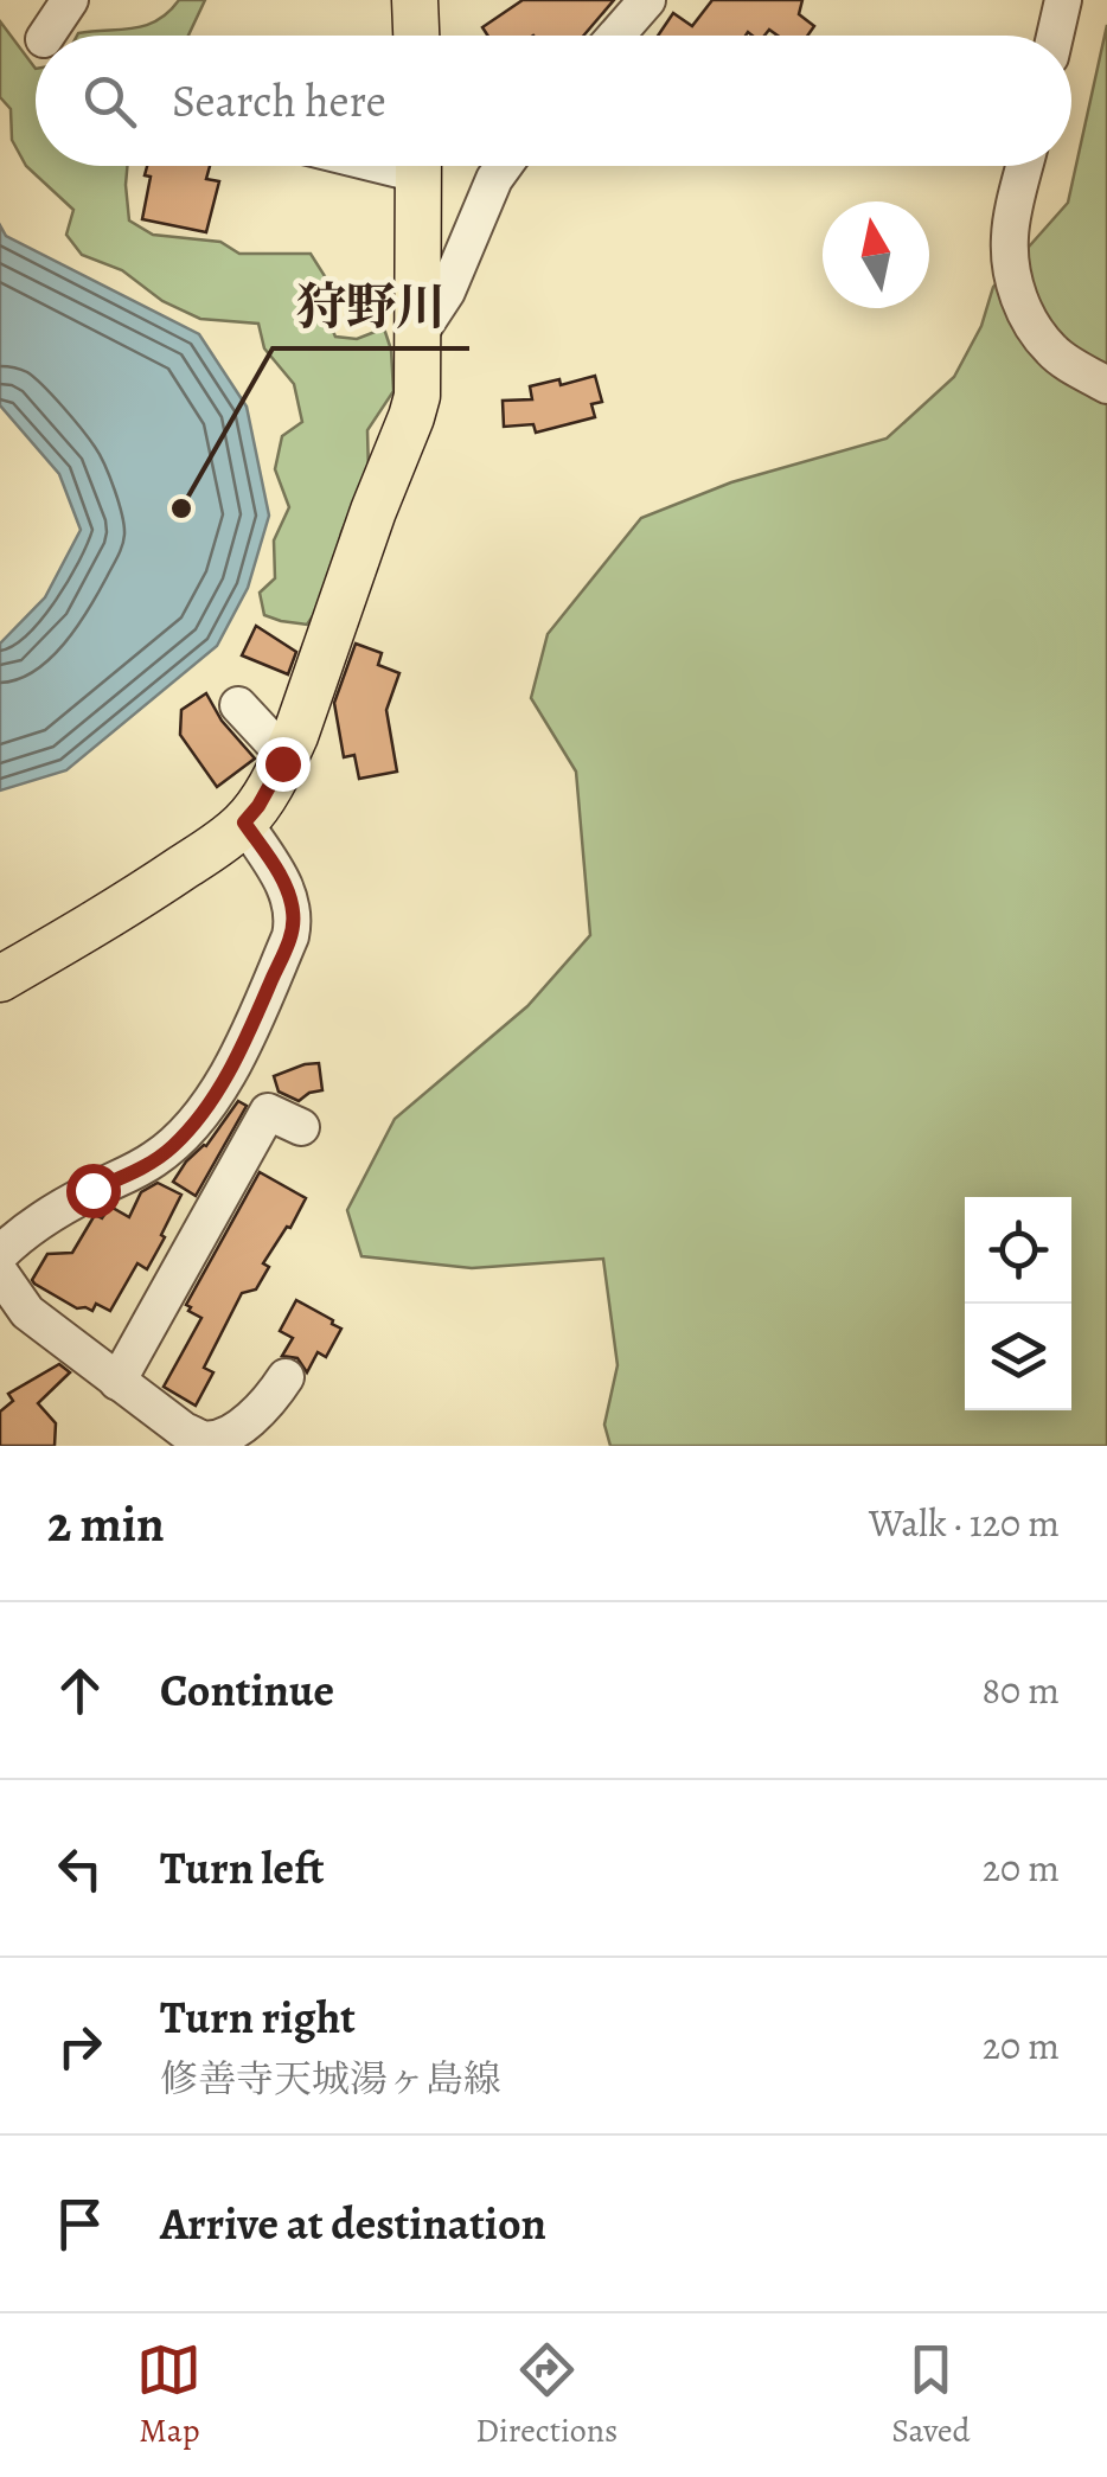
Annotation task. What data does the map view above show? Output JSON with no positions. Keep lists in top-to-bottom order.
{
  "places": ["狩野川"],
  "north": "top",
  "page": {
    "search": "Search here",
    "heading": ["2 min", "Walk · 120 m"],
    "list": [
      ["Continue", "80 m"],
      ["Turn left", "20 m"],
      ["Turn right", "修善寺天城湯ヶ島線", "20 m"],
      "Arrive at destination"
    ],
    "nav": ["Map", "Directions", "Saved"]
  }
}
